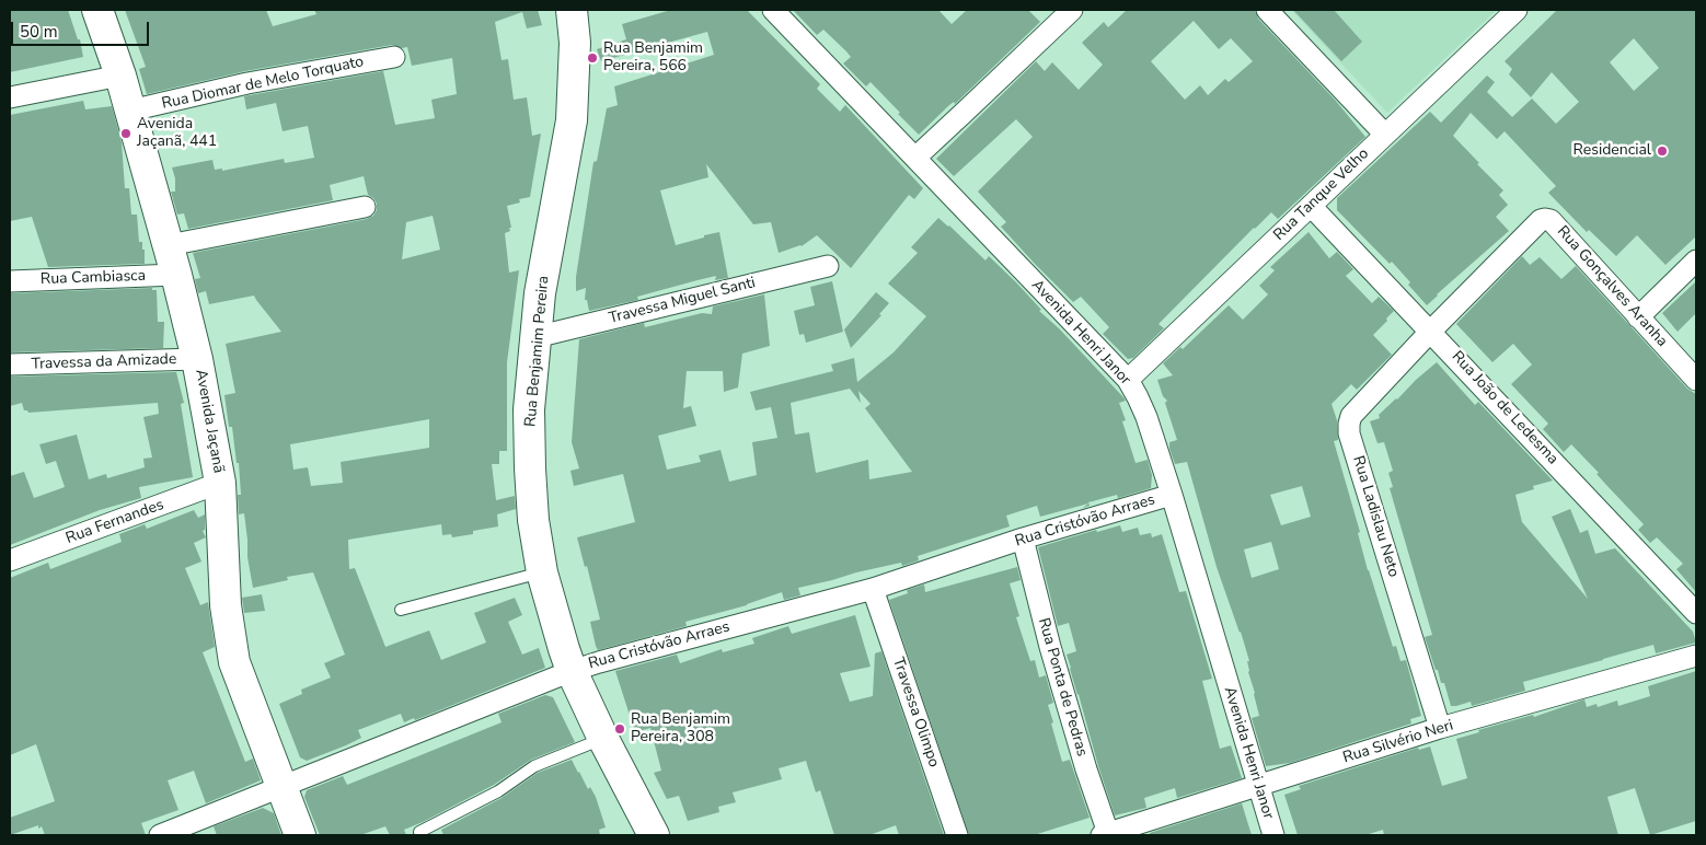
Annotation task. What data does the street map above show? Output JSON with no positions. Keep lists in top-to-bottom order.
{
  "streets": {
    "street": [
      "Rua Diomar de Melo Torquato",
      "Rua Tanque Velho",
      "Rua Cambiasca",
      "Rua Gonçalves Aranha",
      "Travessa Miguel Santi",
      "Avenida Henri Janor",
      "Rua Benjamim Pereira",
      "Travessa da Amizade",
      "Rua João de Ledesma",
      "Avenida Jaçanã",
      "Rua Ladislau Neto",
      "Rua Cristóvão Arraes",
      "Rua Fernandes",
      "Rua Ponta de Pedras",
      "Travessa Olimpo",
      "Rua Silvério Neri"
    ]
  },
  "crossings": [
    ["Rua Diomar de Melo Torquato", "Avenida Jaçanã"],
    ["Rua Tanque Velho", "Avenida Henri Janor"],
    ["Rua Tanque Velho", "Rua João de Ledesma"],
    ["Rua Cambiasca", "Avenida Jaçanã"],
    ["Rua Gonçalves Aranha", "Rua João de Ledesma"],
    ["Rua Gonçalves Aranha", "Rua Ladislau Neto"],
    ["Travessa Miguel Santi", "Rua Benjamim Pereira"],
    ["Avenida Henri Janor", "Rua Cristóvão Arraes"],
    ["Avenida Henri Janor", "Rua Silvério Neri"],
    ["Rua Benjamim Pereira", "Rua Cristóvão Arraes"],
    ["Travessa da Amizade", "Avenida Jaçanã"],
    ["Rua João de Ledesma", "Rua Ladislau Neto"],
    ["Avenida Jaçanã", "Rua Cristóvão Arraes"],
    ["Avenida Jaçanã", "Rua Fernandes"],
    ["Rua Ladislau Neto", "Rua Silvério Neri"],
    ["Rua Cristóvão Arraes", "Rua Ponta de Pedras"],
    ["Rua Cristóvão Arraes", "Travessa Olimpo"],
    ["Rua Ponta de Pedras", "Rua Silvério Neri"]
  ],
  "places": [
    "Rua Benjamim Pereira, 566",
    "Avenida Jaçanã, 441",
    "Residencial",
    "Rua Benjamim Pereira, 308"
  ],
  "scale_bar": "50 m"
}
